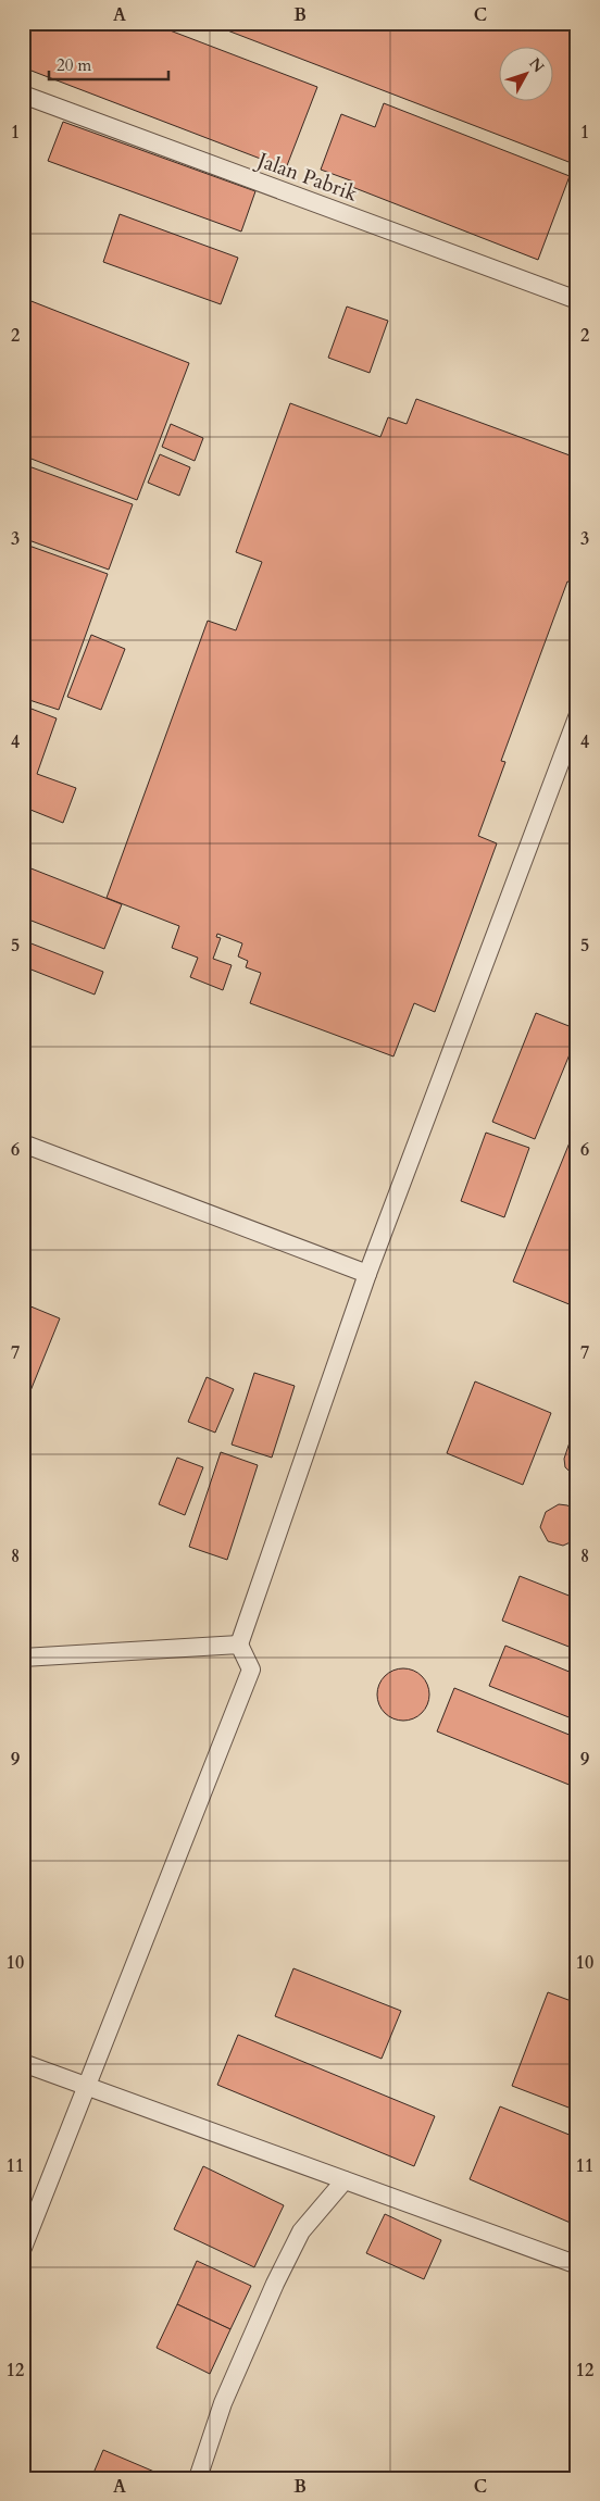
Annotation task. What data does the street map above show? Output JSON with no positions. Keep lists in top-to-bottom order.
{
  "streets": {
    "lane": ["Jalan Pabrik"]
  },
  "scale_bar": "20 m",
  "north": "top right",
  "grid": {
    "columns": ["A", "B", "C"],
    "rows": [
      "1",
      "2",
      "3",
      "4",
      "5",
      "6",
      "7",
      "8",
      "9",
      "10",
      "11",
      "12"
    ]
  }
}
